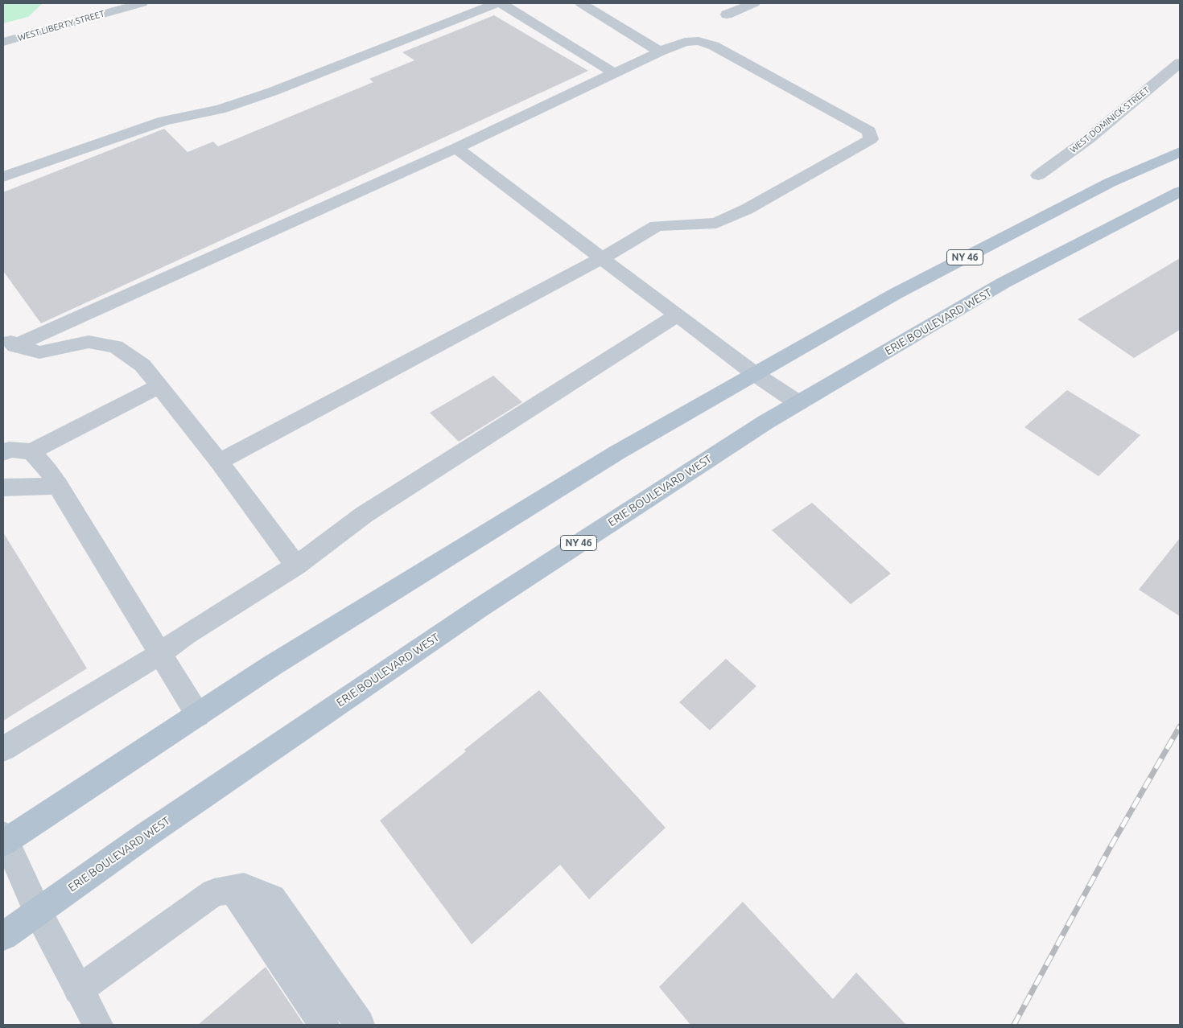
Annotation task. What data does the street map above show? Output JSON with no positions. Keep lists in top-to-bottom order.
{
  "streets": {
    "main road": ["NY 46", "ERIE BOULEVARD WEST"],
    "street": ["WEST LIBERTY STREET", "WEST DOMINICK STREET"]
  }
}
